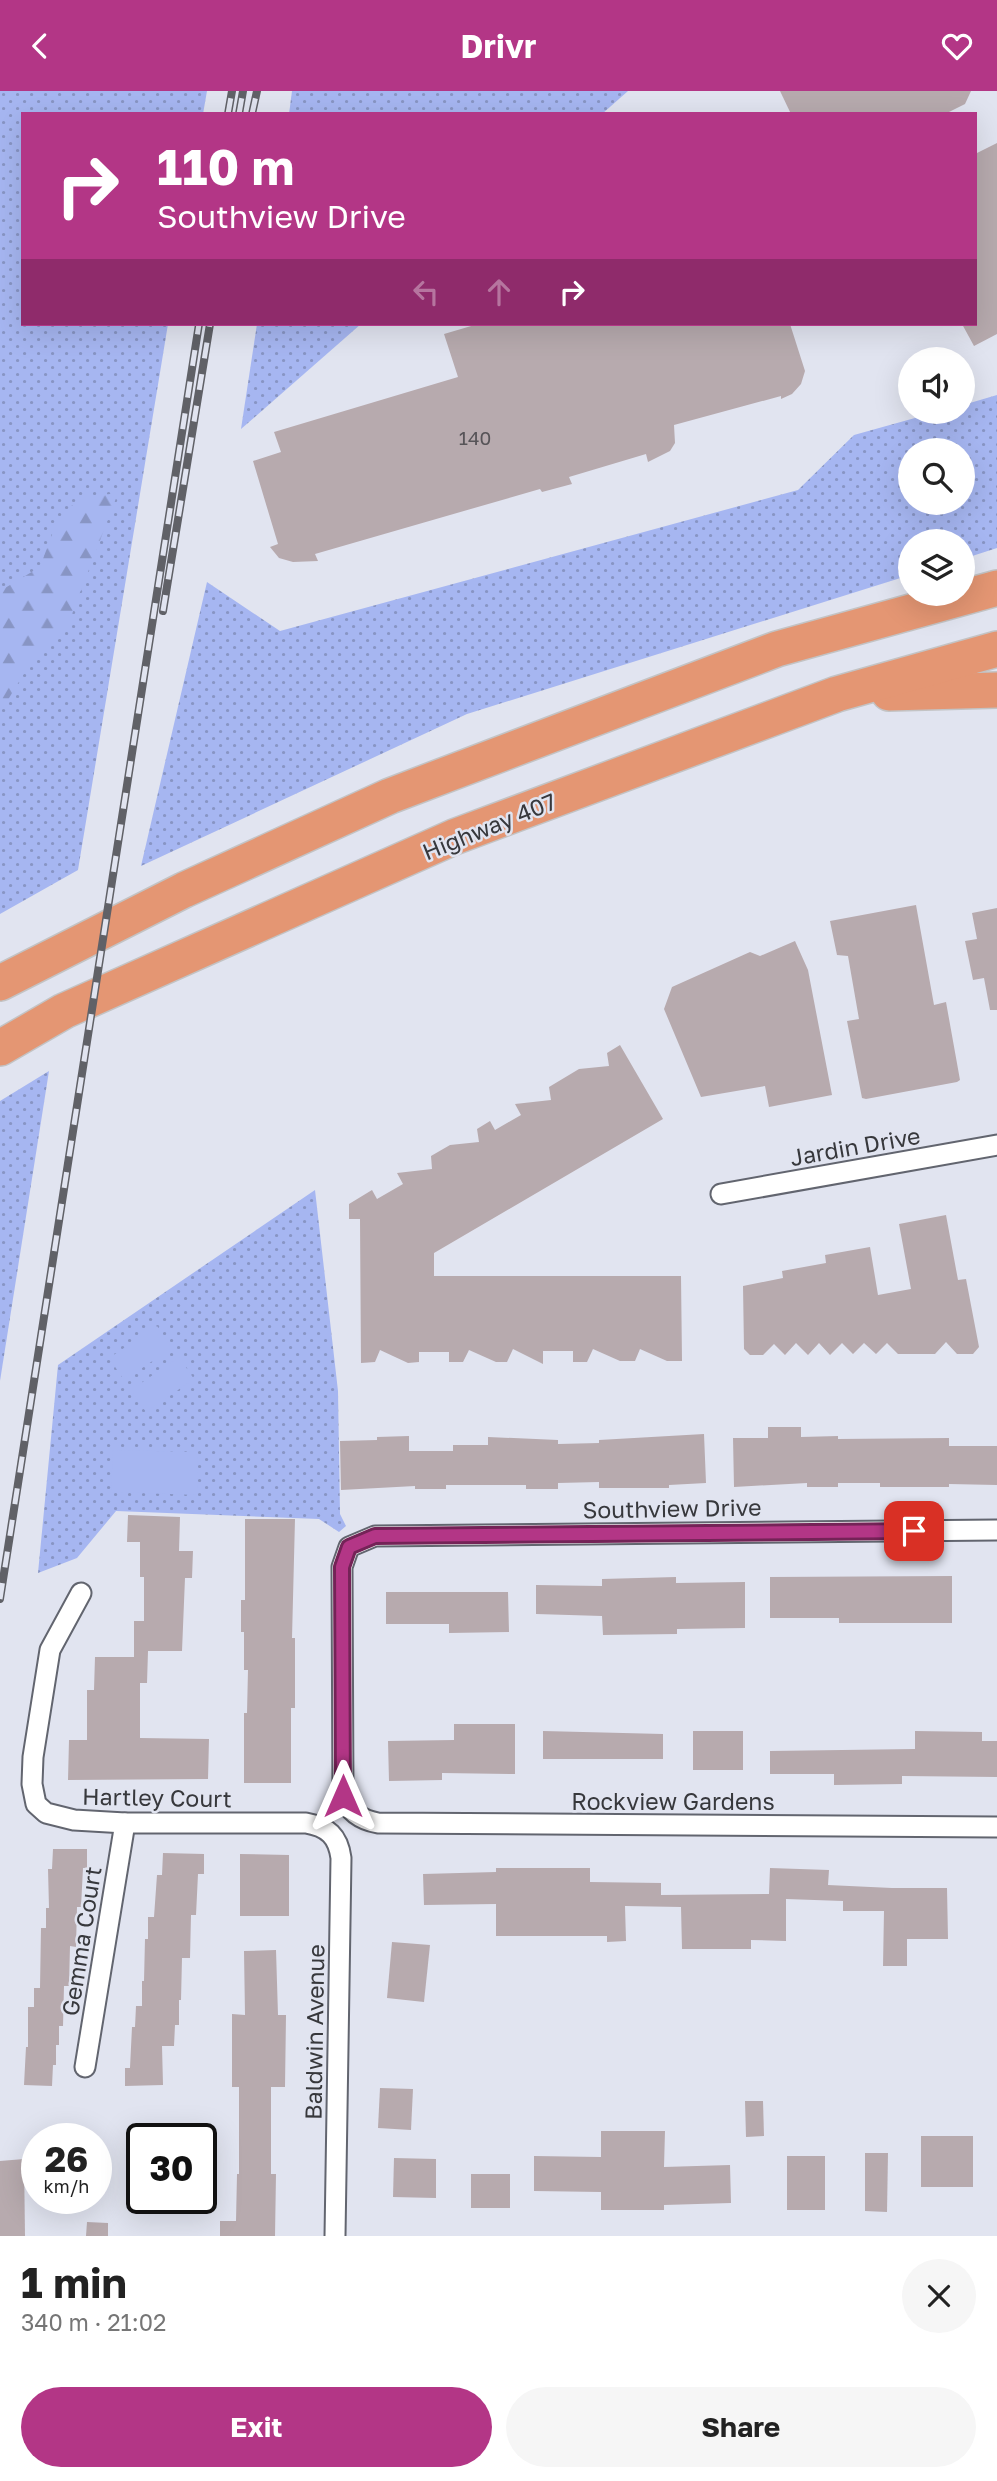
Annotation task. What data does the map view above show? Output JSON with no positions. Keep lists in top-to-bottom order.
{
  "streets": {
    "highway": ["Highway 407"],
    "street": [
      "Jardin Drive",
      "Southview Drive",
      "Hartley Court",
      "Rockview Gardens",
      "Gemma Court",
      "Baldwin Avenue"
    ]
  },
  "crossings": [
    ["Southview Drive", "Rockview Gardens"],
    ["Hartley Court", "Gemma Court"],
    ["Hartley Court", "Baldwin Avenue"]
  ],
  "house_numbers": ["140"],
  "page": {
    "header": "Drivr",
    "turn": ["110 m", "Southview Drive"],
    "speed": "26 km/h",
    "limit": "30",
    "heading": ["1 min", "340 m · 21:02"],
    "buttons": ["Exit", "Share"]
  }
}
